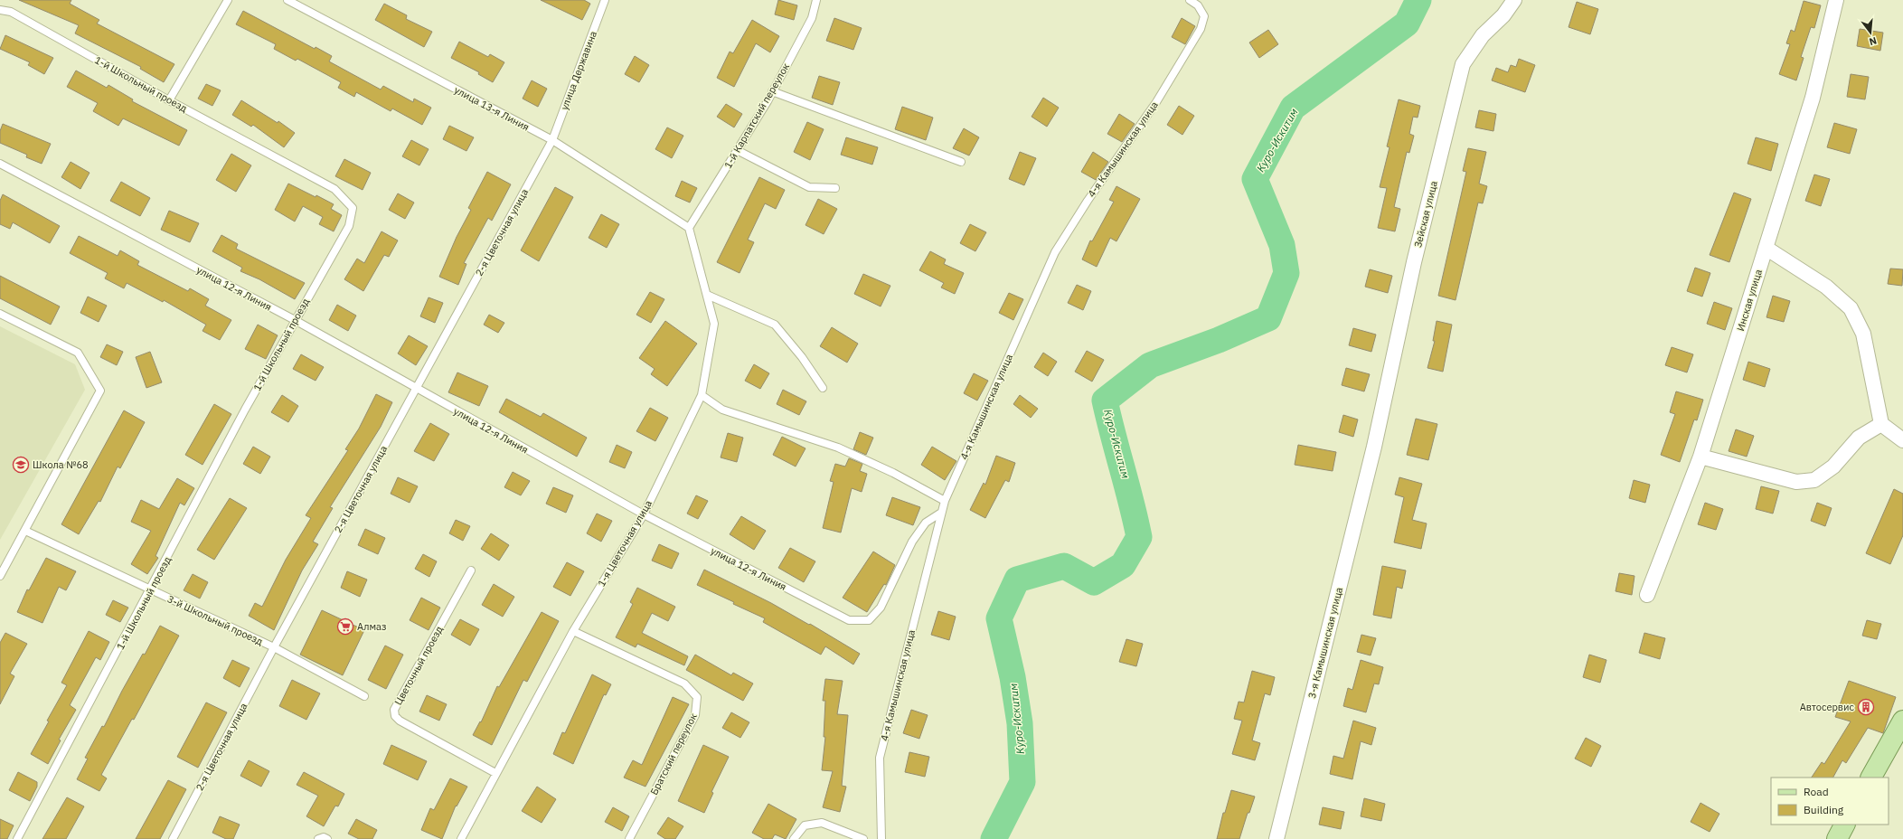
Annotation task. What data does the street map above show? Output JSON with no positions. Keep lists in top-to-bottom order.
{
  "streets": {
    "street": ["Зейская улица", "Инская улица", "3-я Камышинская улица"],
    "lane": [
      "улица Державина",
      "1-й Школьный проезд",
      "улица 13-я Линия",
      "1-й Карпатский переулок",
      "4-я Камышинская улица",
      "2-я Цветочная улица",
      "улица 12-я Линия",
      "1-я Цветочная улица",
      "3-й Школьный проезд",
      "Цветочный проезд",
      "Братский переулок"
    ]
  },
  "crossings": [
    ["улица Державина", "улица 13-я Линия"],
    ["улица Державина", "2-я Цветочная улица"],
    ["1-й Школьный проезд", "улица 12-я Линия"],
    ["1-й Школьный проезд", "3-й Школьный проезд"],
    ["улица 13-я Линия", "1-й Карпатский переулок"],
    ["улица 13-я Линия", "2-я Цветочная улица"],
    ["улица 13-я Линия", "1-я Цветочная улица"],
    ["1-й Карпатский переулок", "1-я Цветочная улица"],
    ["4-я Камышинская улица", "улица 12-я Линия"],
    ["Зейская улица", "3-я Камышинская улица"],
    ["2-я Цветочная улица", "улица 12-я Линия"],
    ["2-я Цветочная улица", "3-й Школьный проезд"],
    ["улица 12-я Линия", "1-я Цветочная улица"],
    ["1-я Цветочная улица", "Цветочный проезд"],
    ["1-я Цветочная улица", "Братский переулок"]
  ],
  "water": ["Куро-Искитим"],
  "places": {
    "school or university": ["Школа №68"],
    "supermarket": ["Алмаз"],
    "building": ["Автосервис"]
  },
  "legend": ["Road", "Building"],
  "north": "bottom"
}
